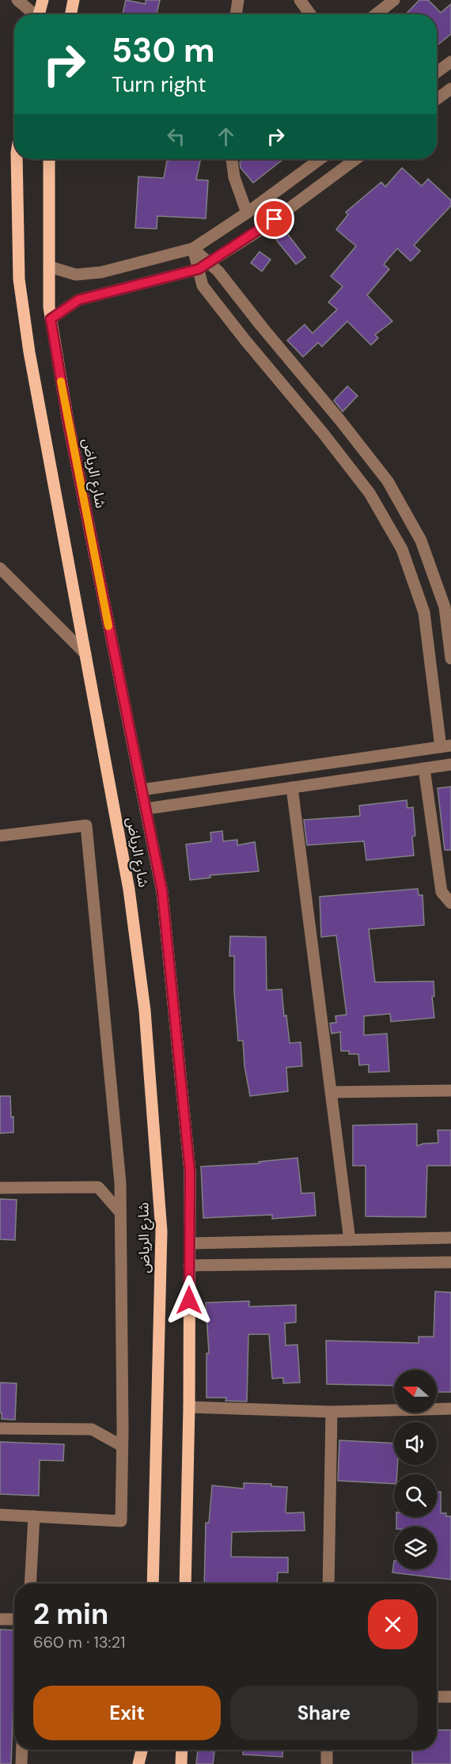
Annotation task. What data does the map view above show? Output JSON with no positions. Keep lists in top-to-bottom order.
{
  "streets": {
    "main road": ["شارع الرياض"]
  },
  "north": "left",
  "page": {
    "turn": ["530 m", "Turn right"],
    "heading": ["2 min", "660 m · 13:21"],
    "buttons": ["Exit", "Share"]
  }
}
